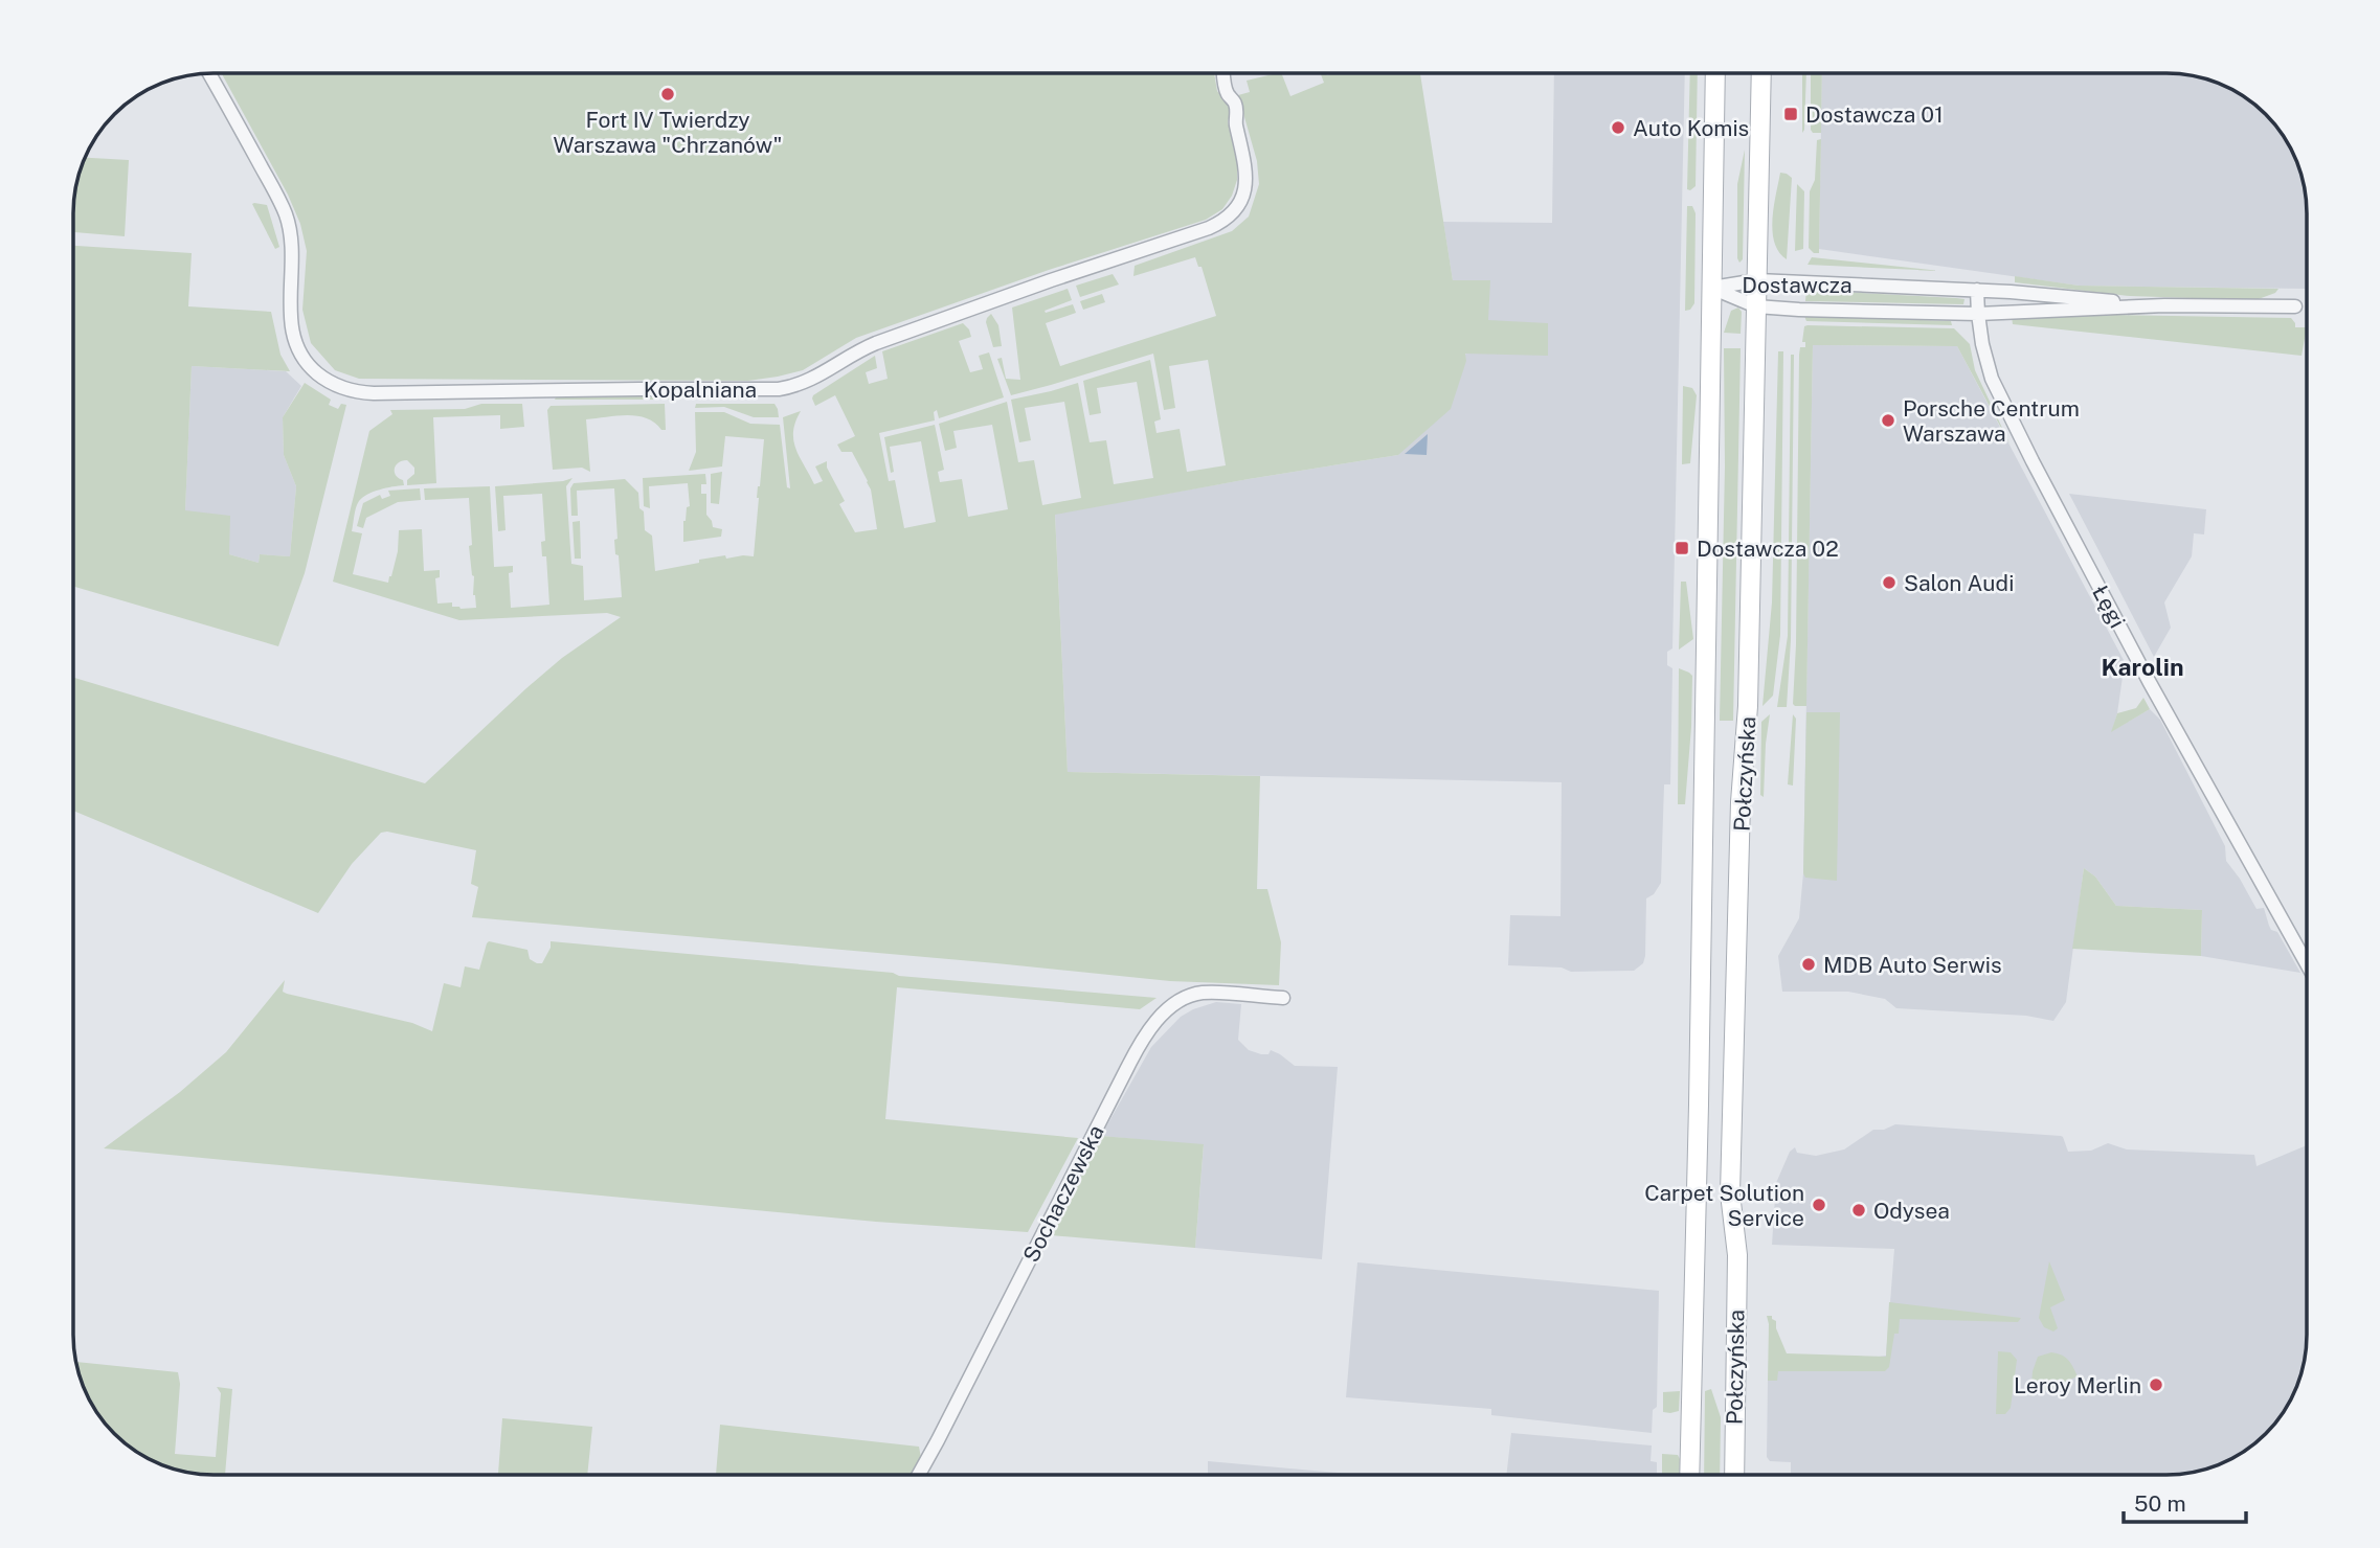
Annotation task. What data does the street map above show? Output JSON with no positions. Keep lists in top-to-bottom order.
{
  "streets": {
    "main road": ["Połczyńska"],
    "street": [
      "Dostawcza",
      "Kopalniana",
      "Łęgi",
      "Sochaczewska"
    ]
  },
  "crossings": [
    ["Dostawcza", "Łęgi"],
    ["Dostawcza", "Połczyńska"]
  ],
  "districts": ["Karolin"],
  "places": {
    "other": [
      "Fort IV Twierdzy Warszawa \"Chrzanów\"",
      "Auto Komis",
      "Porsche Centrum Warszawa",
      "Salon Audi",
      "MDB Auto Serwis",
      "Carpet Solution Service",
      "Odysea",
      "Leroy Merlin"
    ],
    "transit": ["Dostawcza 01", "Dostawcza 02"]
  },
  "scale_bar": "50 m"
}
